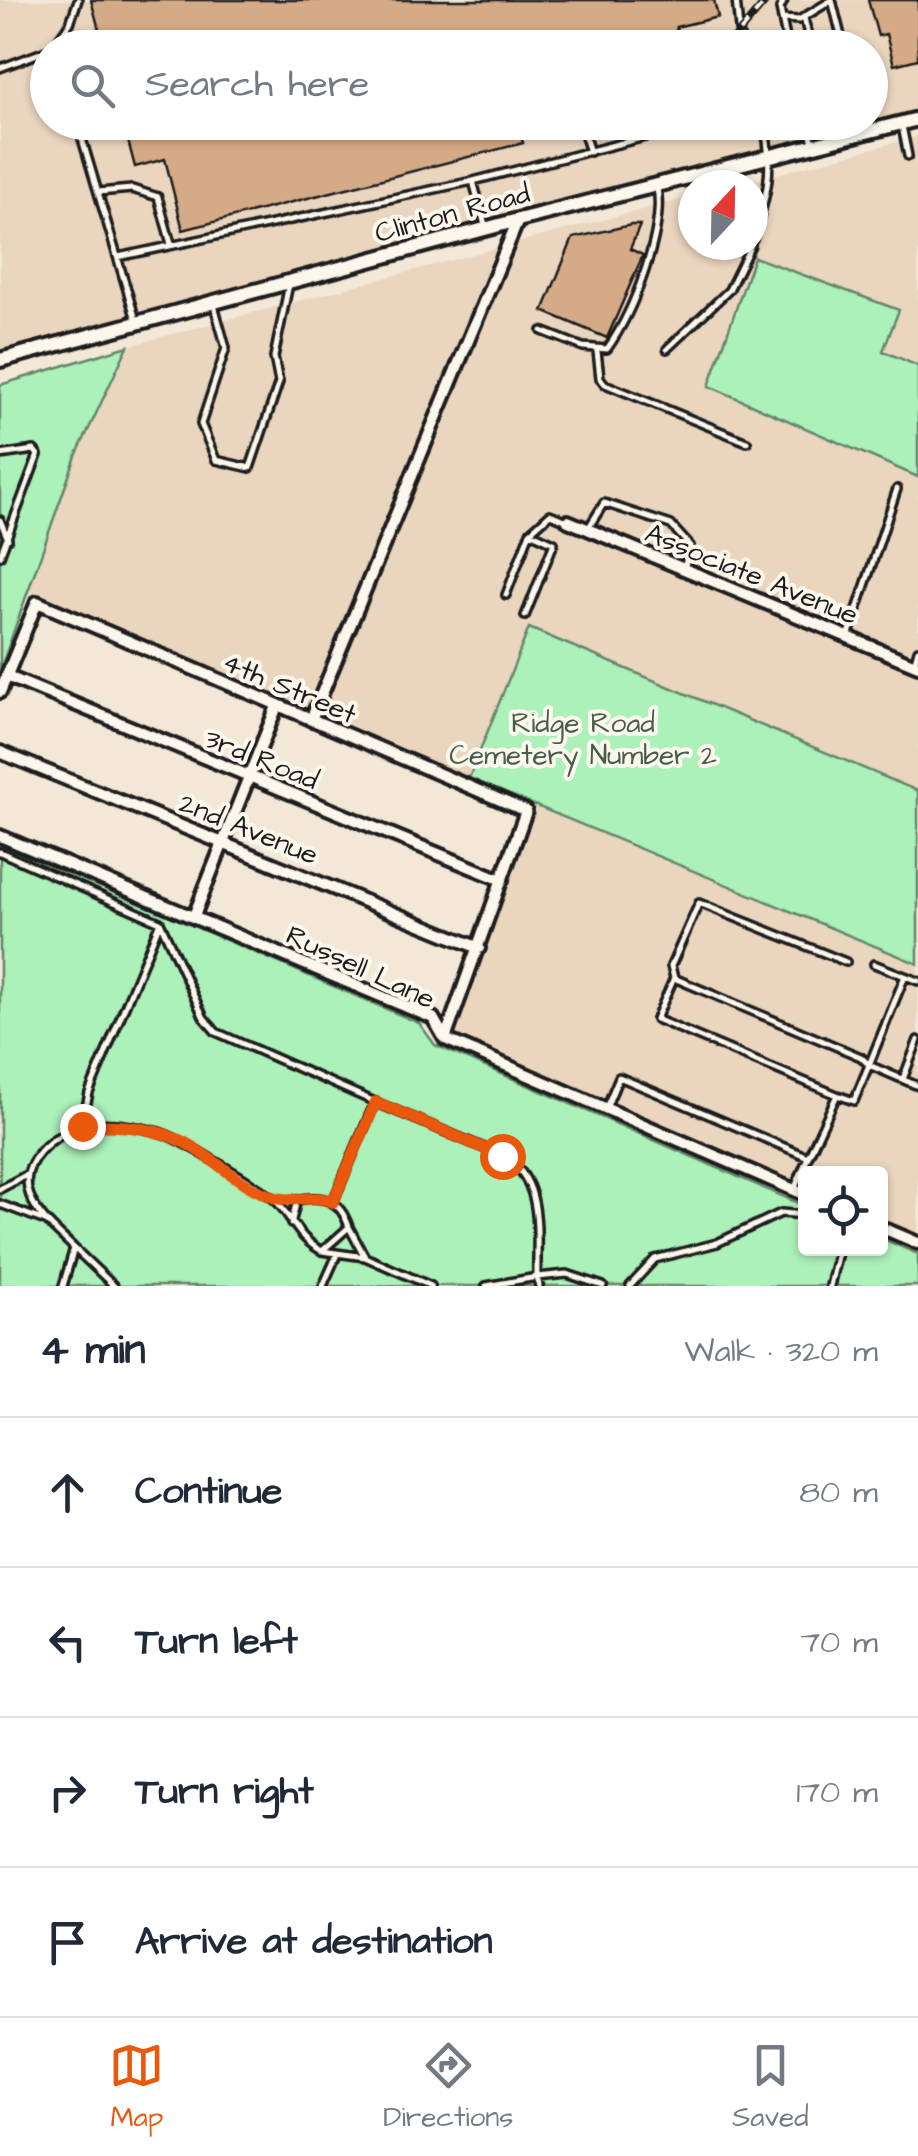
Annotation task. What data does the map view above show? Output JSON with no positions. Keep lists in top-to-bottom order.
{
  "streets": {
    "street": [
      "Clinton Road",
      "Associate Avenue",
      "4th Street",
      "3rd Road",
      "2nd Avenue",
      "Russell Lane"
    ]
  },
  "crossings": [
    ["4th Street", "3rd Road"]
  ],
  "parks": ["Ridge Road Cemetery Number 2"],
  "north": "top",
  "page": {
    "search": "Search here",
    "heading": ["4 min", "Walk · 320 m"],
    "list": [
      ["Continue", "80 m"],
      ["Turn left", "70 m"],
      ["Turn right", "170 m"],
      "Arrive at destination"
    ],
    "nav": ["Map", "Directions", "Saved"]
  }
}
